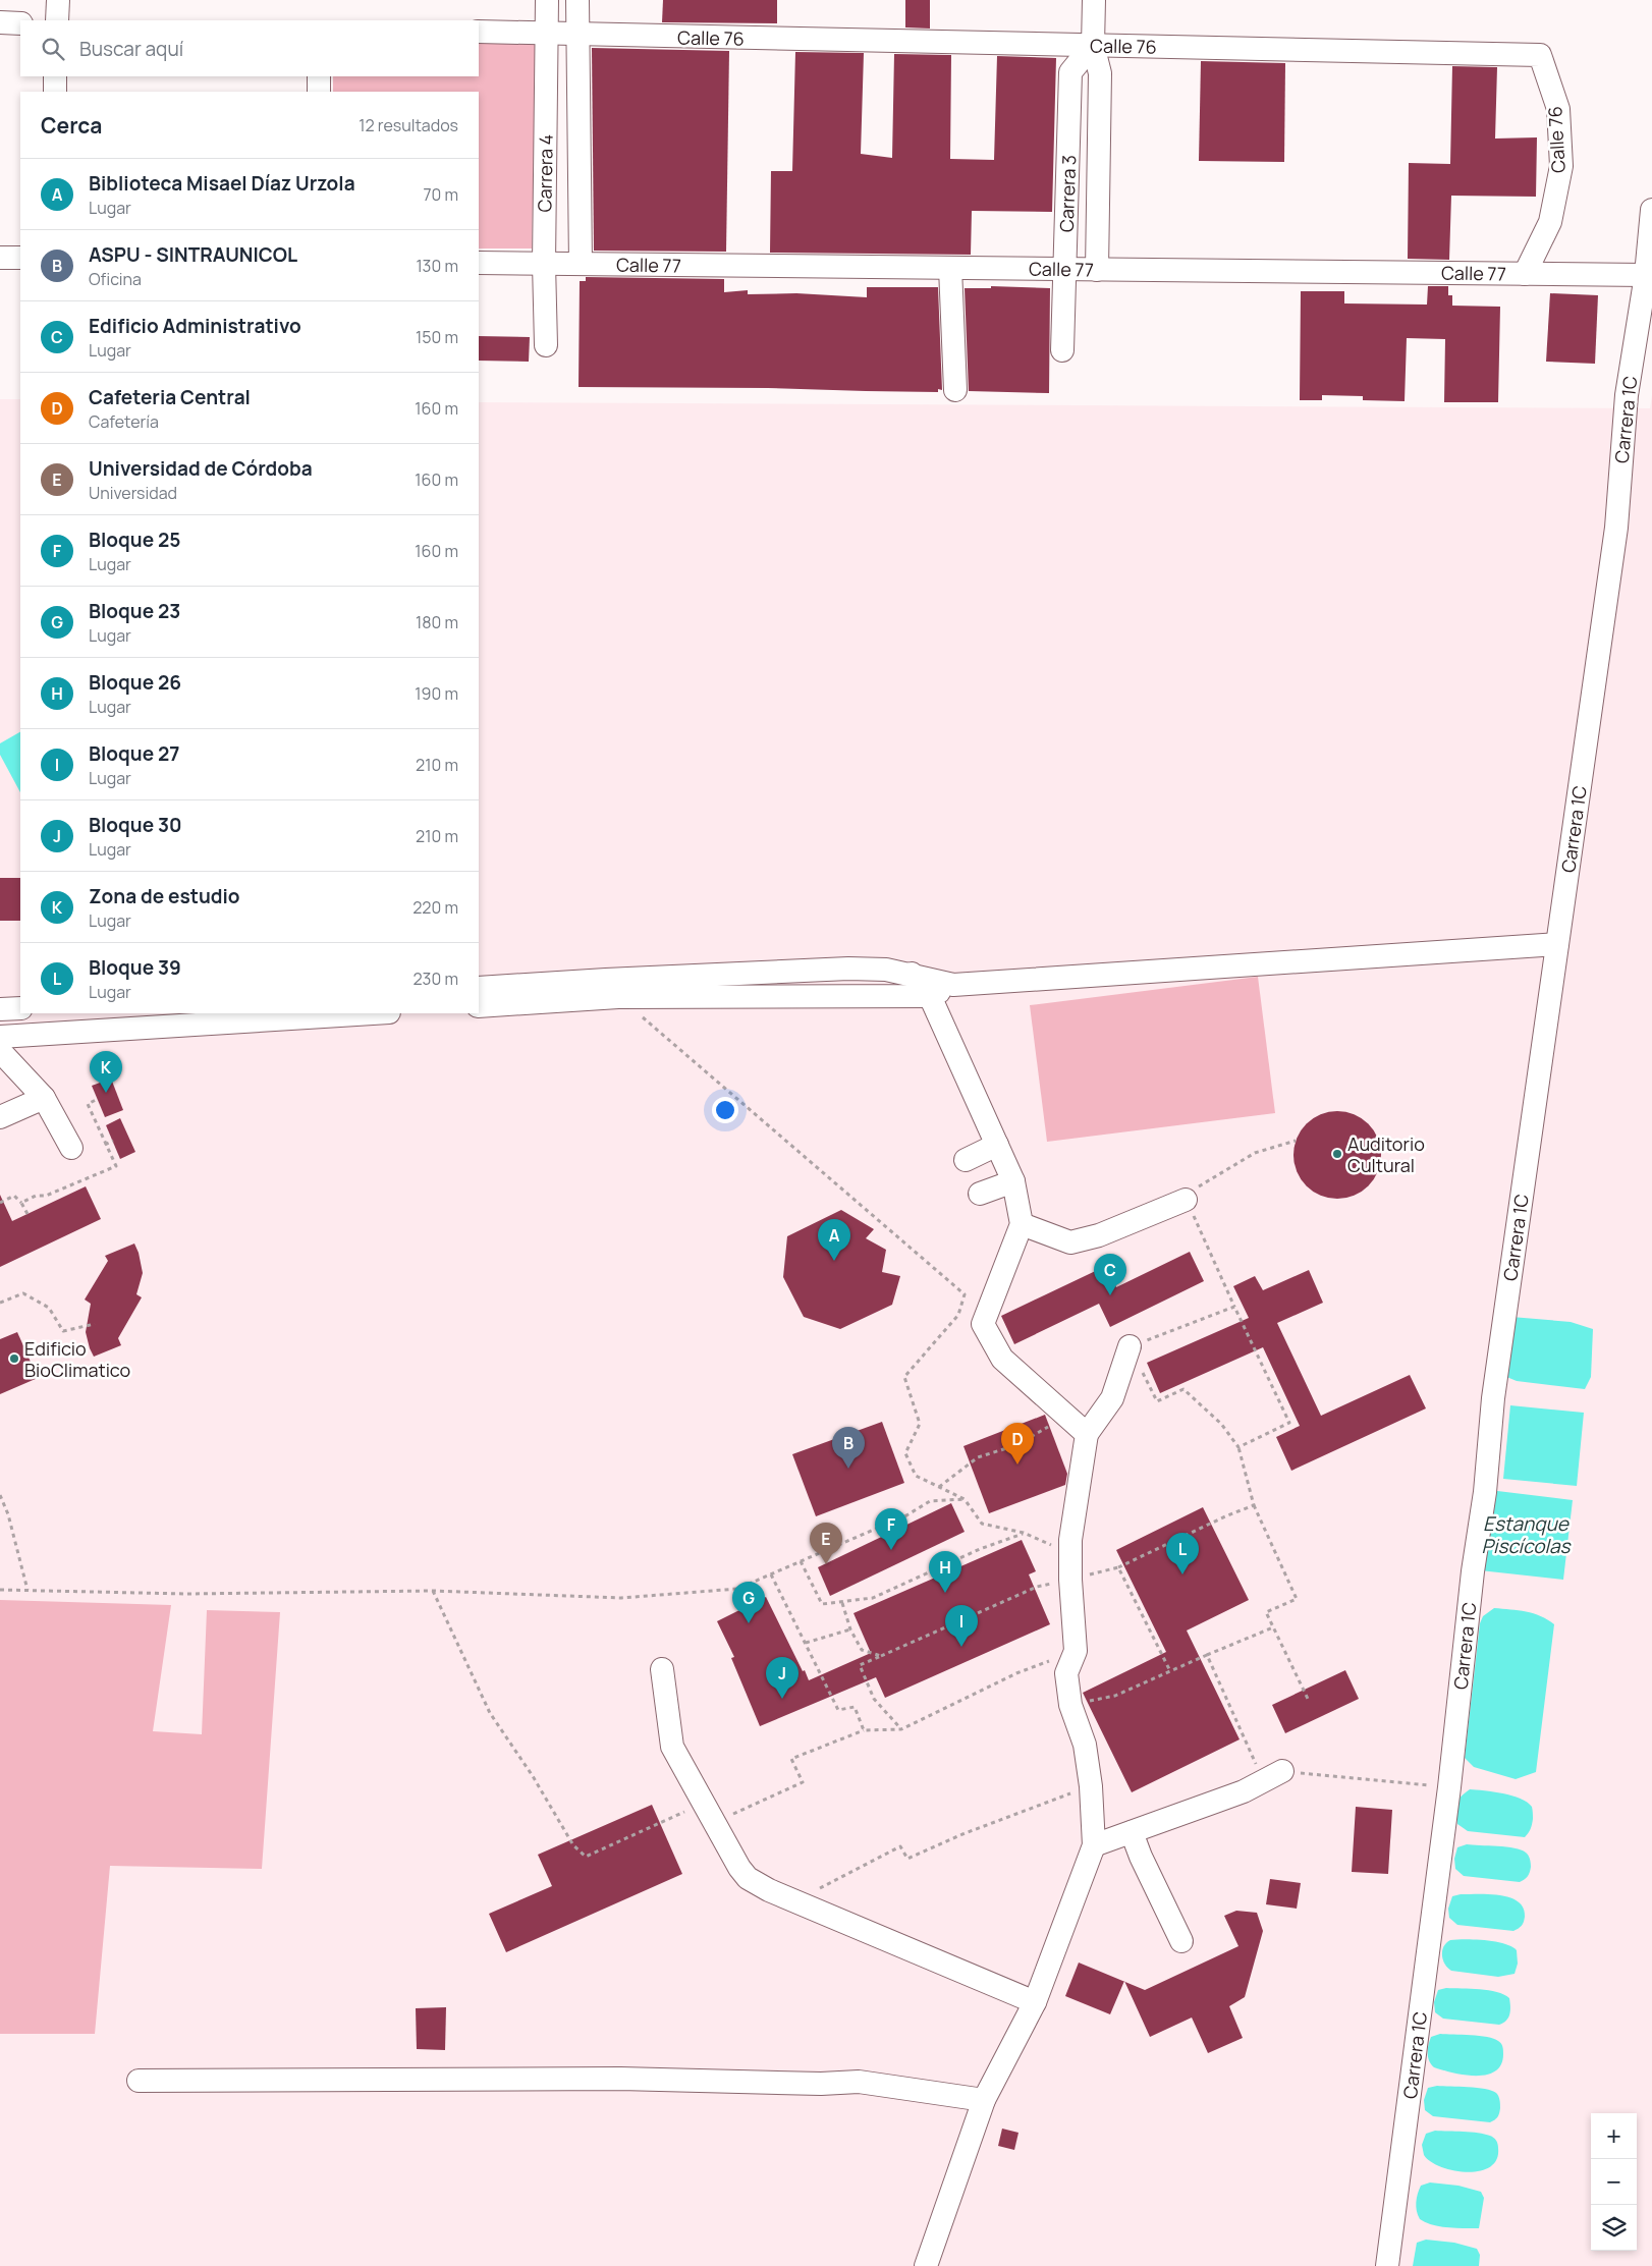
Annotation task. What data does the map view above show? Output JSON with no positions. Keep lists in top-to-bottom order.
{
  "streets": {
    "street": [
      "Calle 76",
      "Carrera 4",
      "Carrera 3",
      "Calle 77",
      "Carrera 1C"
    ]
  },
  "crossings": [
    ["Calle 76", "Carrera 4"],
    ["Calle 76", "Carrera 3"],
    ["Calle 76", "Calle 77"],
    ["Carrera 4", "Calle 77"],
    ["Carrera 3", "Calle 77"],
    ["Calle 77", "Carrera 1C"]
  ],
  "water": ["Estanque Piscícolas"],
  "places": ["Auditorio Cultural", "Edificio BioClimatico"],
  "page": {
    "search": "Buscar aquí",
    "heading": ["Cerca", "12 resultados"],
    "list": [
      {
        "mark": "A",
        "name": "Biblioteca Misael Díaz Urzola",
        "note": "Lugar",
        "value": "70 m"
      },
      {
        "mark": "B",
        "name": "ASPU - SINTRAUNICOL",
        "note": "Oficina",
        "value": "130 m"
      },
      {
        "mark": "C",
        "name": "Edificio Administrativo",
        "note": "Lugar",
        "value": "150 m"
      },
      {
        "mark": "D",
        "name": "Cafeteria Central",
        "note": "Cafetería",
        "value": "160 m"
      },
      {
        "mark": "E",
        "name": "Universidad de Córdoba",
        "note": "Universidad",
        "value": "160 m"
      },
      {
        "mark": "F",
        "name": "Bloque 25",
        "note": "Lugar",
        "value": "160 m"
      },
      {
        "mark": "G",
        "name": "Bloque 23",
        "note": "Lugar",
        "value": "180 m"
      },
      {
        "mark": "H",
        "name": "Bloque 26",
        "note": "Lugar",
        "value": "190 m"
      },
      {
        "mark": "I",
        "name": "Bloque 27",
        "note": "Lugar",
        "value": "210 m"
      },
      {
        "mark": "J",
        "name": "Bloque 30",
        "note": "Lugar",
        "value": "210 m"
      },
      {
        "mark": "K",
        "name": "Zona de estudio",
        "note": "Lugar",
        "value": "220 m"
      },
      {
        "mark": "L",
        "name": "Bloque 39",
        "note": "Lugar",
        "value": "230 m"
      }
    ],
    "pins": [
      "K",
      "A",
      "C",
      "D",
      "B",
      "F",
      "E",
      "L",
      "H",
      "G",
      "I",
      "J"
    ],
    "map_buttons": ["+", "−"]
  }
}
